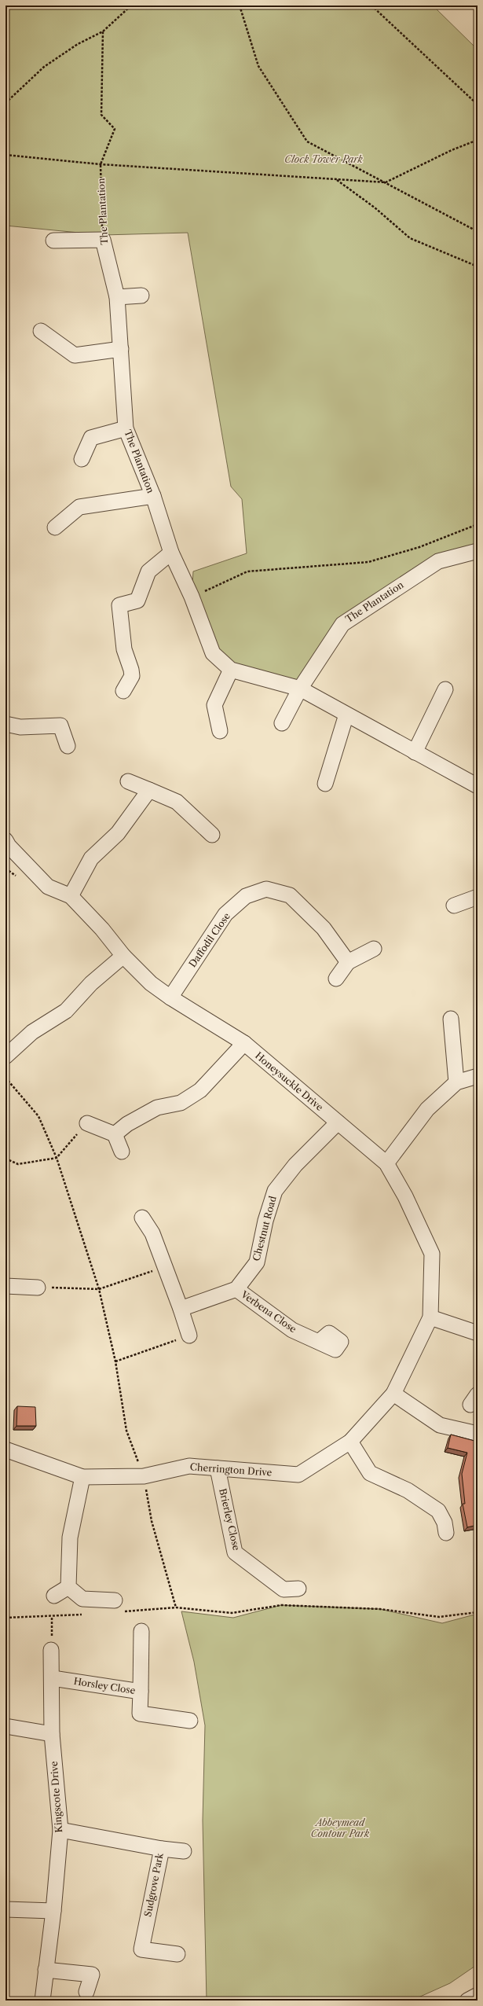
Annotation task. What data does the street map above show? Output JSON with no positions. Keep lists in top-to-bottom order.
{
  "streets": {
    "street": [
      "The Plantation",
      "Daffodil Close",
      "Honeysuckle Drive",
      "Chestnut Road",
      "Verbena Close",
      "Cherrington Drive",
      "Brierley Close",
      "Horsley Close",
      "Kingscote Drive",
      "Sudgrove Park"
    ]
  },
  "crossings": [
    ["Daffodil Close", "Honeysuckle Drive"],
    ["Honeysuckle Drive", "Chestnut Road"],
    ["Honeysuckle Drive", "Cherrington Drive"],
    ["Chestnut Road", "Verbena Close"],
    ["Cherrington Drive", "Brierley Close"],
    ["Horsley Close", "Kingscote Drive"],
    ["Kingscote Drive", "Sudgrove Park"]
  ],
  "parks": ["Clock Tower Park", "Abbeymead Contour Park"]
}
